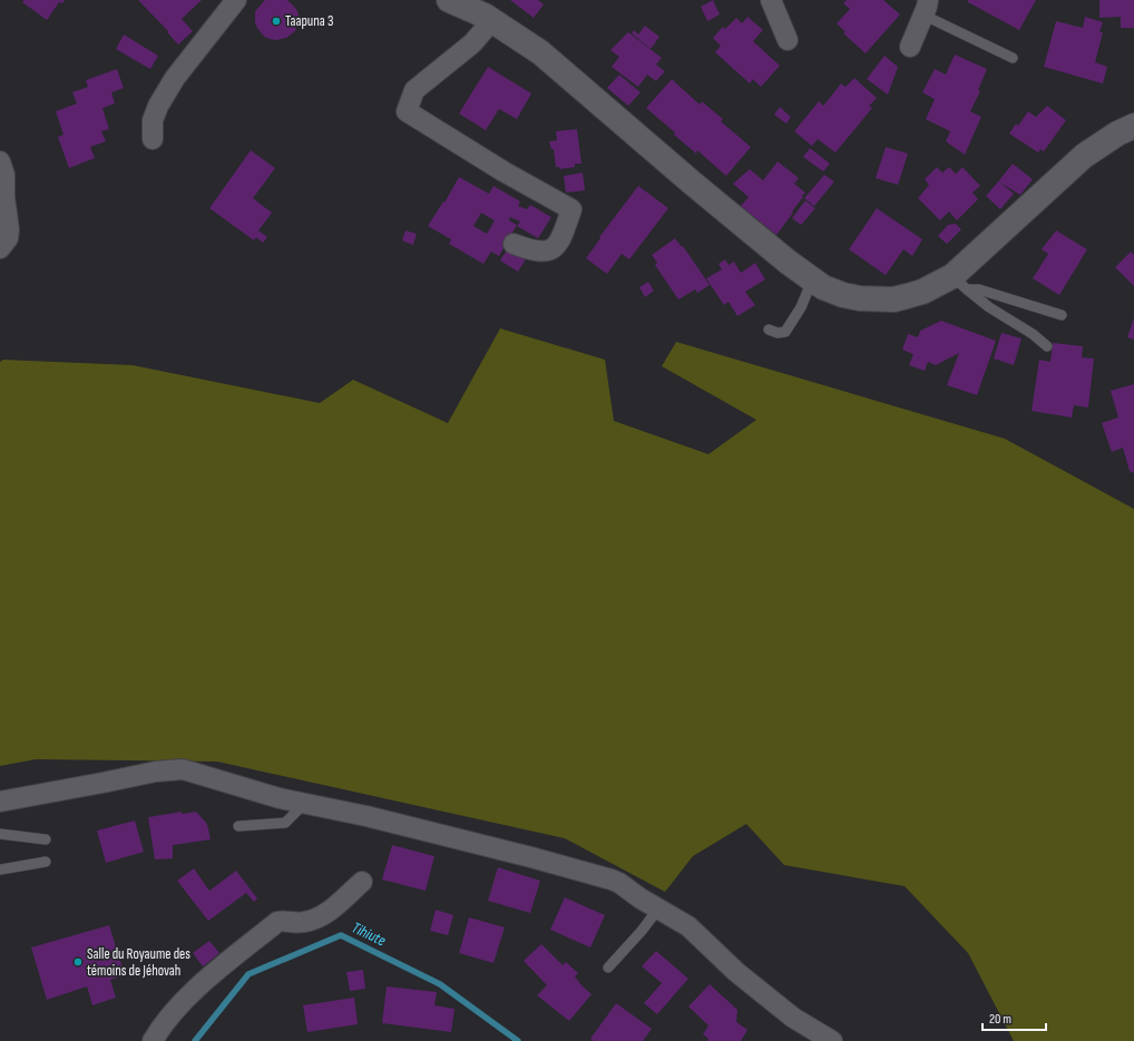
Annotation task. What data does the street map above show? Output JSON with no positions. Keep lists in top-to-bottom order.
{
  "water": ["Tihiute"],
  "places": ["Taapuna 3", "Salle du Royaume des témoins de Jéhovah"],
  "scale_bar": "20 m"
}
